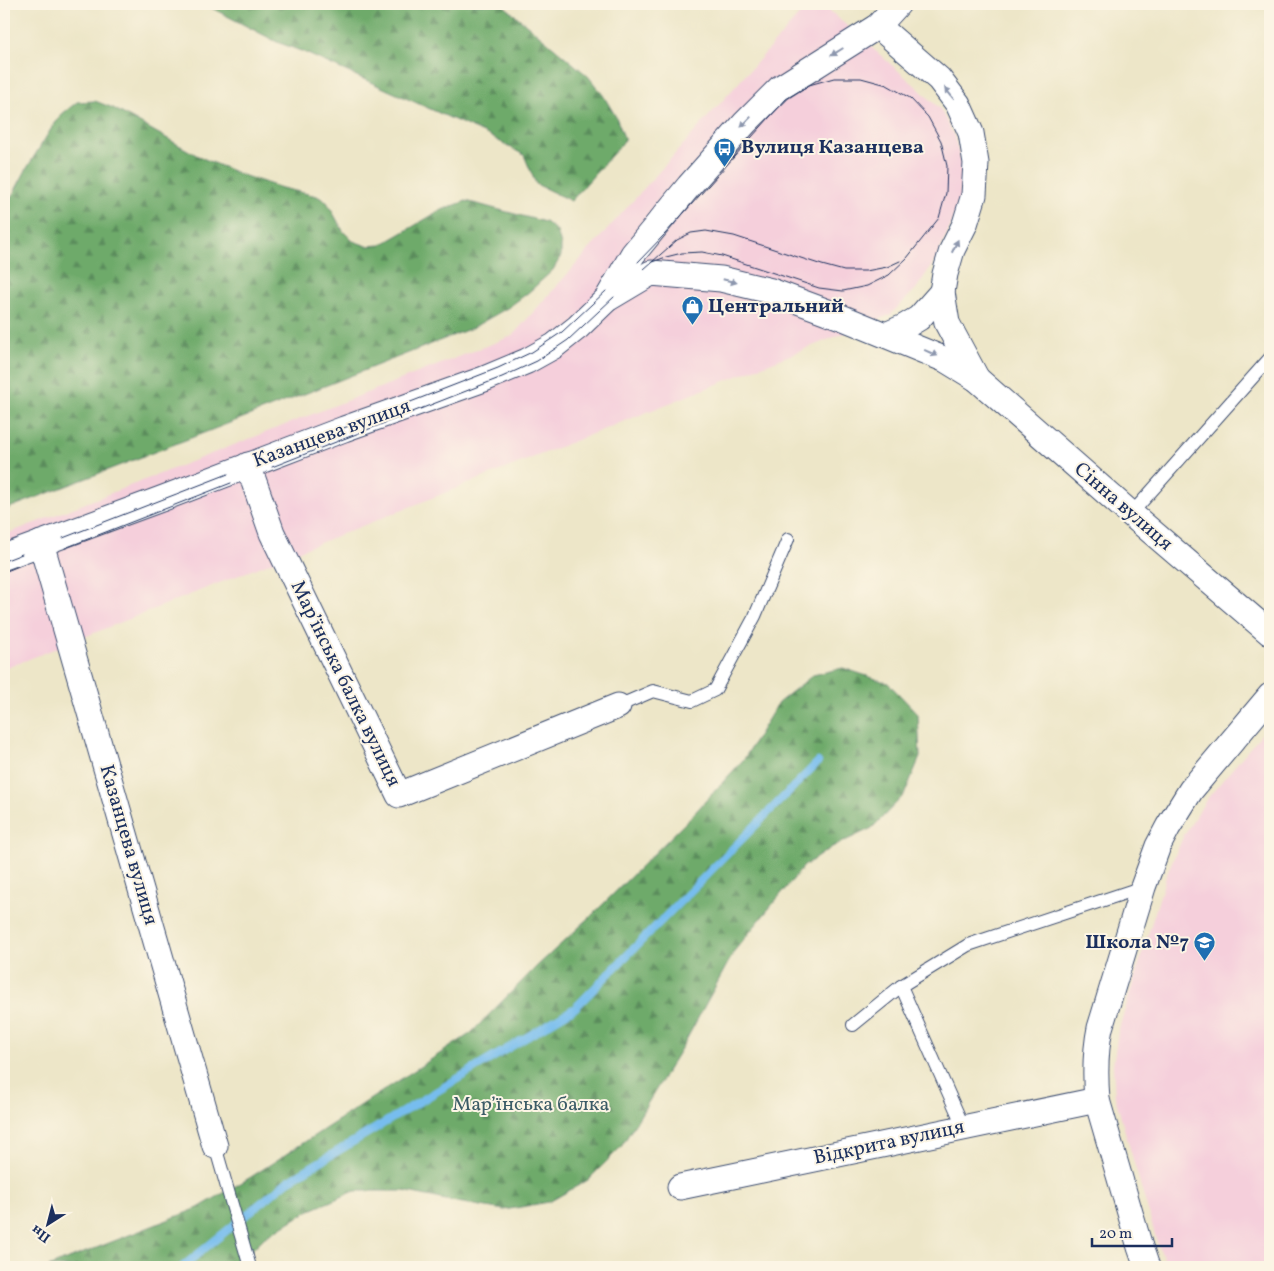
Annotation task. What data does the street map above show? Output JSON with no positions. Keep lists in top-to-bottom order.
{
  "streets": {
    "street": [
      "Казанцева вулиця",
      "Сінна вулиця",
      "Мар’їнська балка вулиця",
      "Відкрита вулиця"
    ]
  },
  "crossings": [
    ["Казанцева вулиця", "Мар’їнська балка вулиця"]
  ],
  "parks": ["Мар’їнська балка"],
  "places": {
    "bus stop": ["Вулиця Казанцева"],
    "shop": ["Центральний"],
    "school or university": ["Школа №7"]
  },
  "scale_bar": "20 m",
  "north": "bottom left"
}
